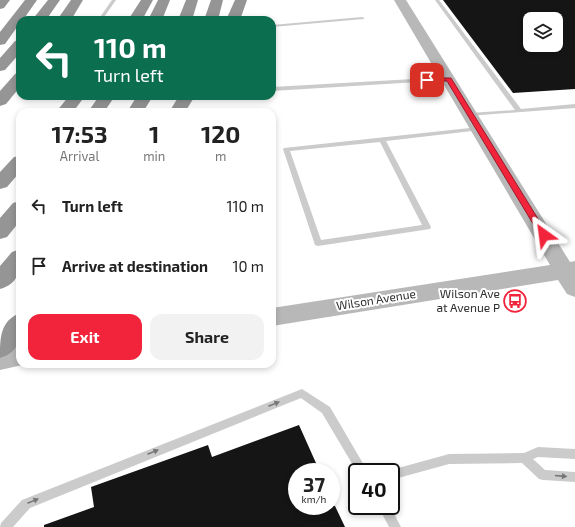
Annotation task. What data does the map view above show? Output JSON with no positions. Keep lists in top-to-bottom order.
{
  "streets": {
    "street": ["Wilson Avenue"]
  },
  "places": {
    "bus stop": ["Wilson Ave at Avenue P"]
  },
  "page": {
    "turn": ["110 m", "Turn left"],
    "eta": [
      "17:53",
      "Arrival",
      "1",
      "min",
      "120",
      "m"
    ],
    "list": [
      {
        "name": "Turn left",
        "value": "110 m"
      },
      {
        "name": "Arrive at destination",
        "value": "10 m"
      }
    ],
    "buttons": ["Exit", "Share"],
    "speed": "37 km/h",
    "limit": "40"
  }
}
